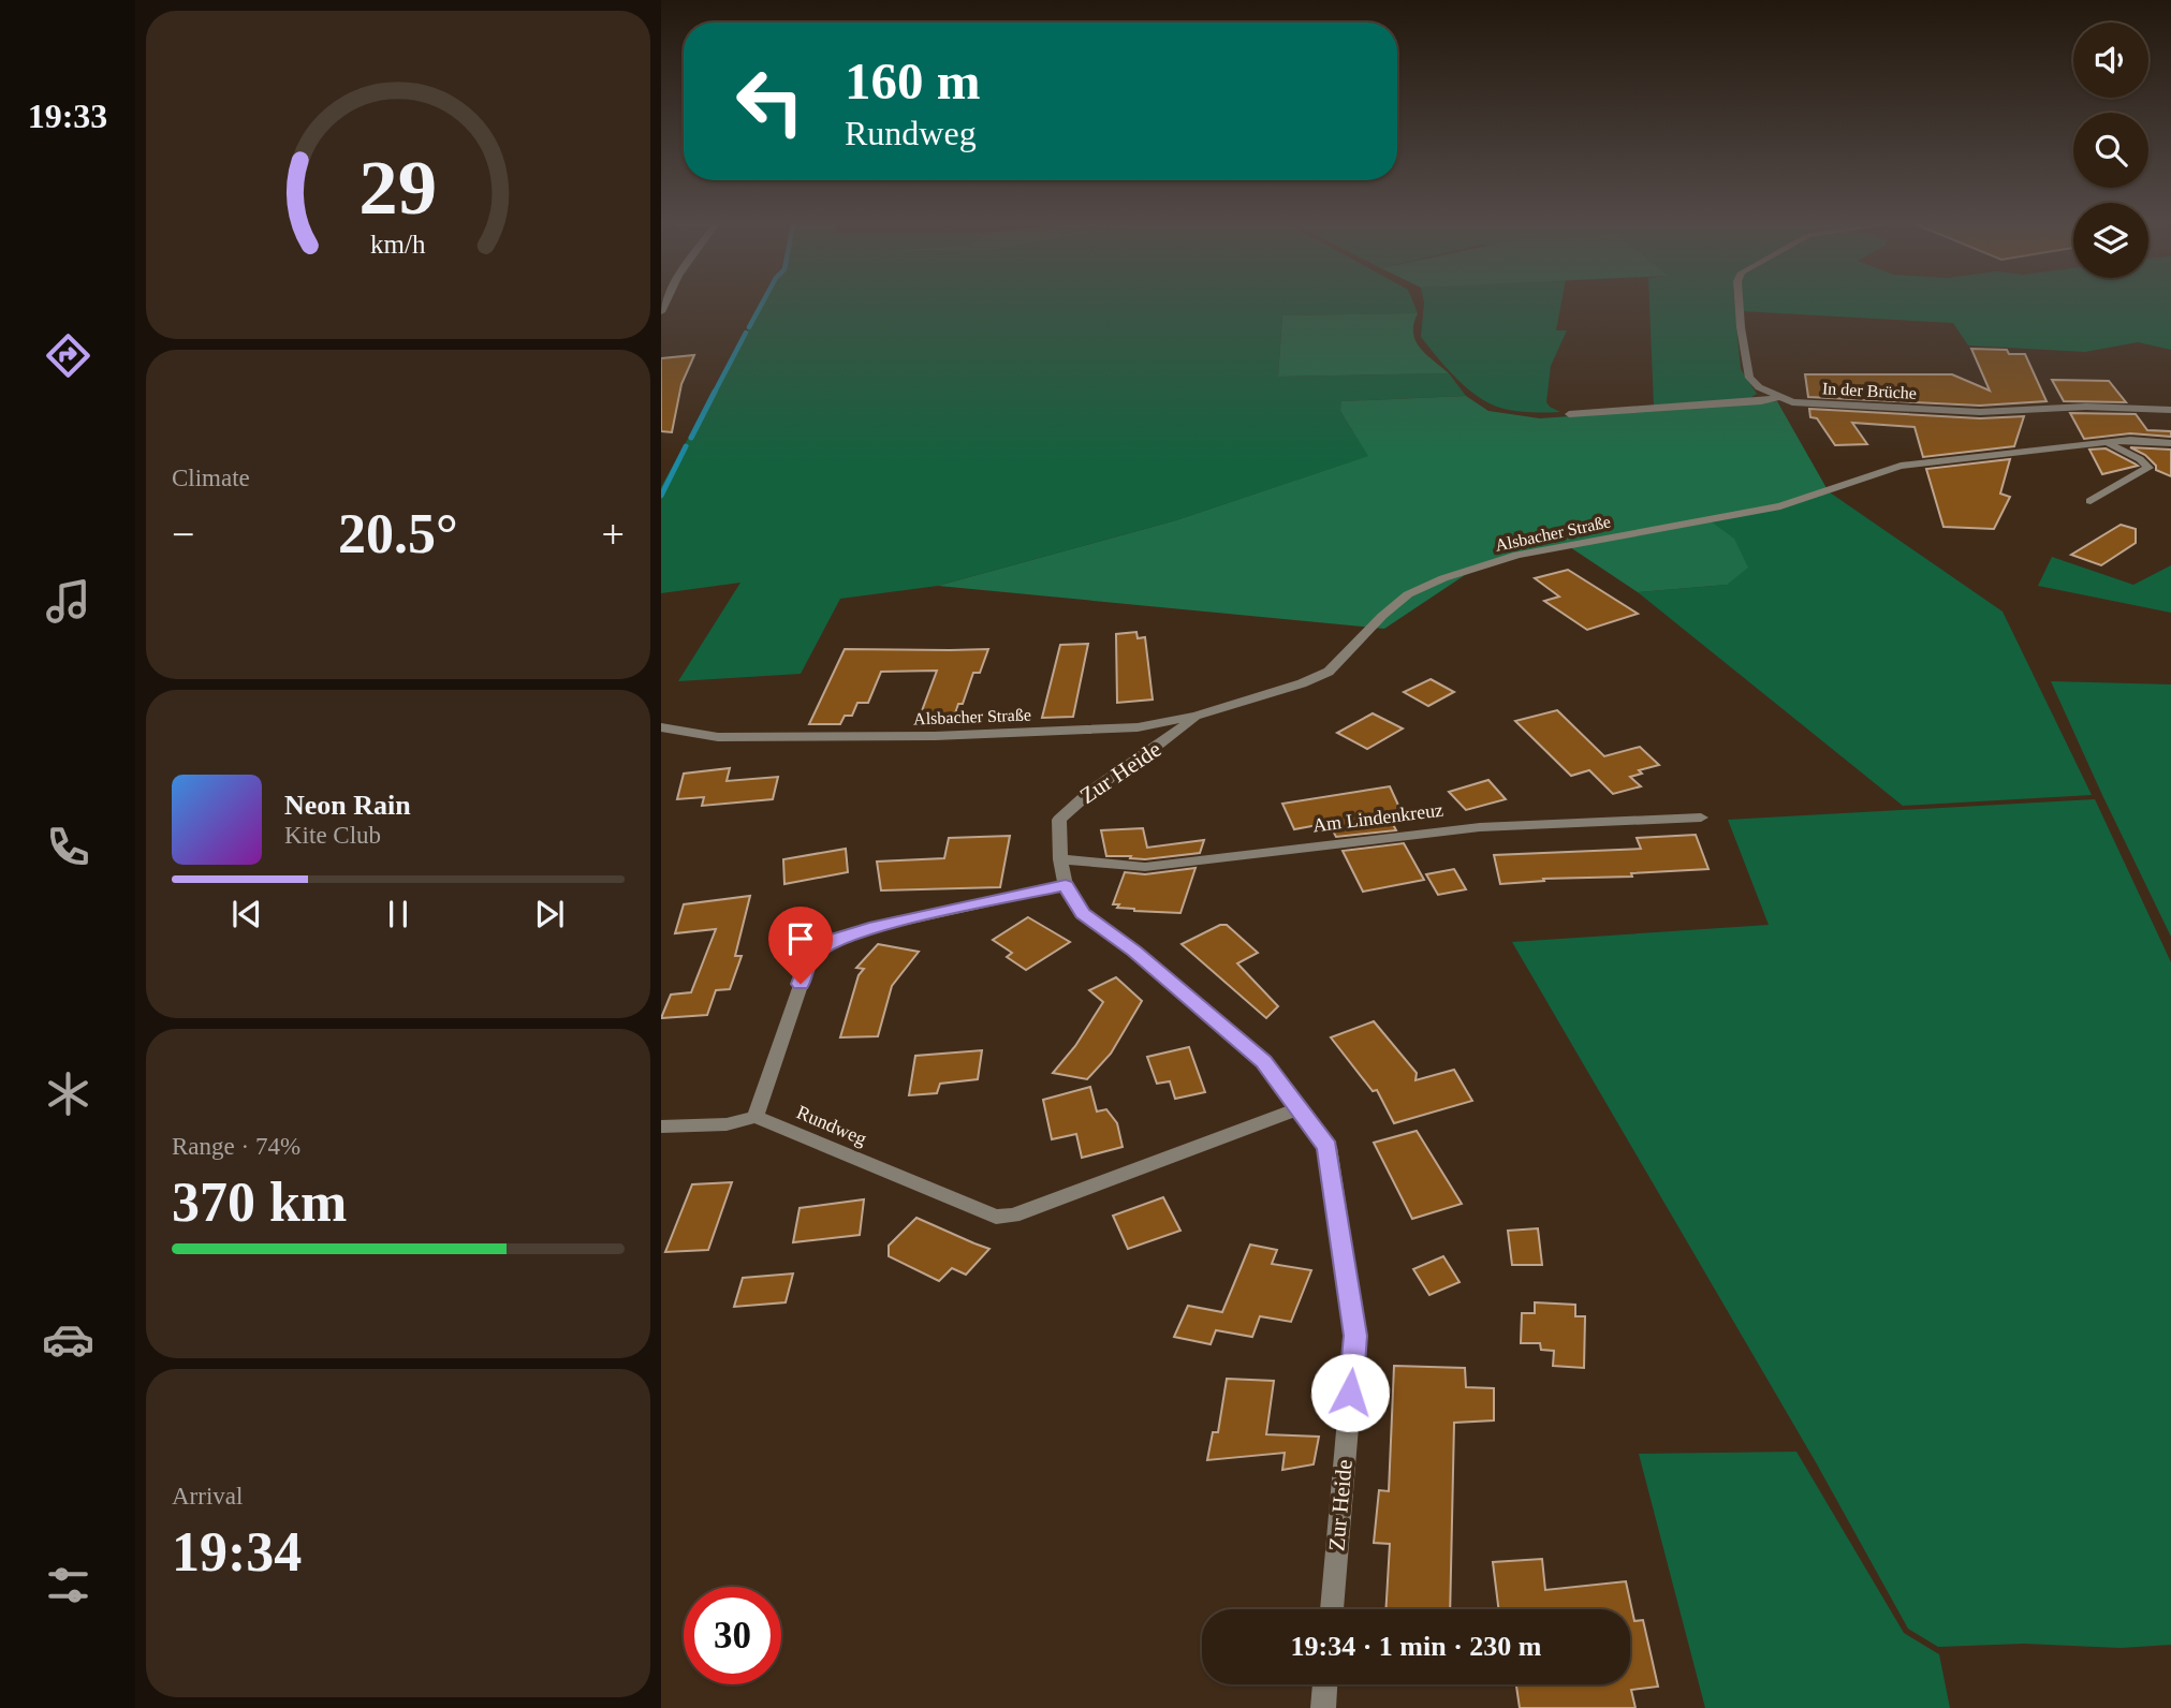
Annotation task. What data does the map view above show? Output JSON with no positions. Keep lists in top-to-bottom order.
{
  "streets": {
    "street": [
      "In der Brüche",
      "Alsbacher Straße",
      "Zur Heide",
      "Am Lindenkreuz",
      "Rundweg"
    ]
  },
  "crossings": [
    ["Alsbacher Straße", "Zur Heide"],
    ["Zur Heide", "Am Lindenkreuz"],
    ["Zur Heide", "Rundweg"]
  ],
  "page": {
    "tabs": "19:33",
    "turn": ["160 m", "Rundweg"],
    "tile": [
      "Climate",
      ["Range · 74%", "370 km"],
      ["Arrival", "19:34"]
    ],
    "heat": ["−", "20.5°", "+"],
    "song": ["Neon Rain", "Kite Club"],
    "limit": "30",
    "trip": "19:34 · 1 min · 230 m",
    "gauge": ["29", "km/h"]
  }
}
